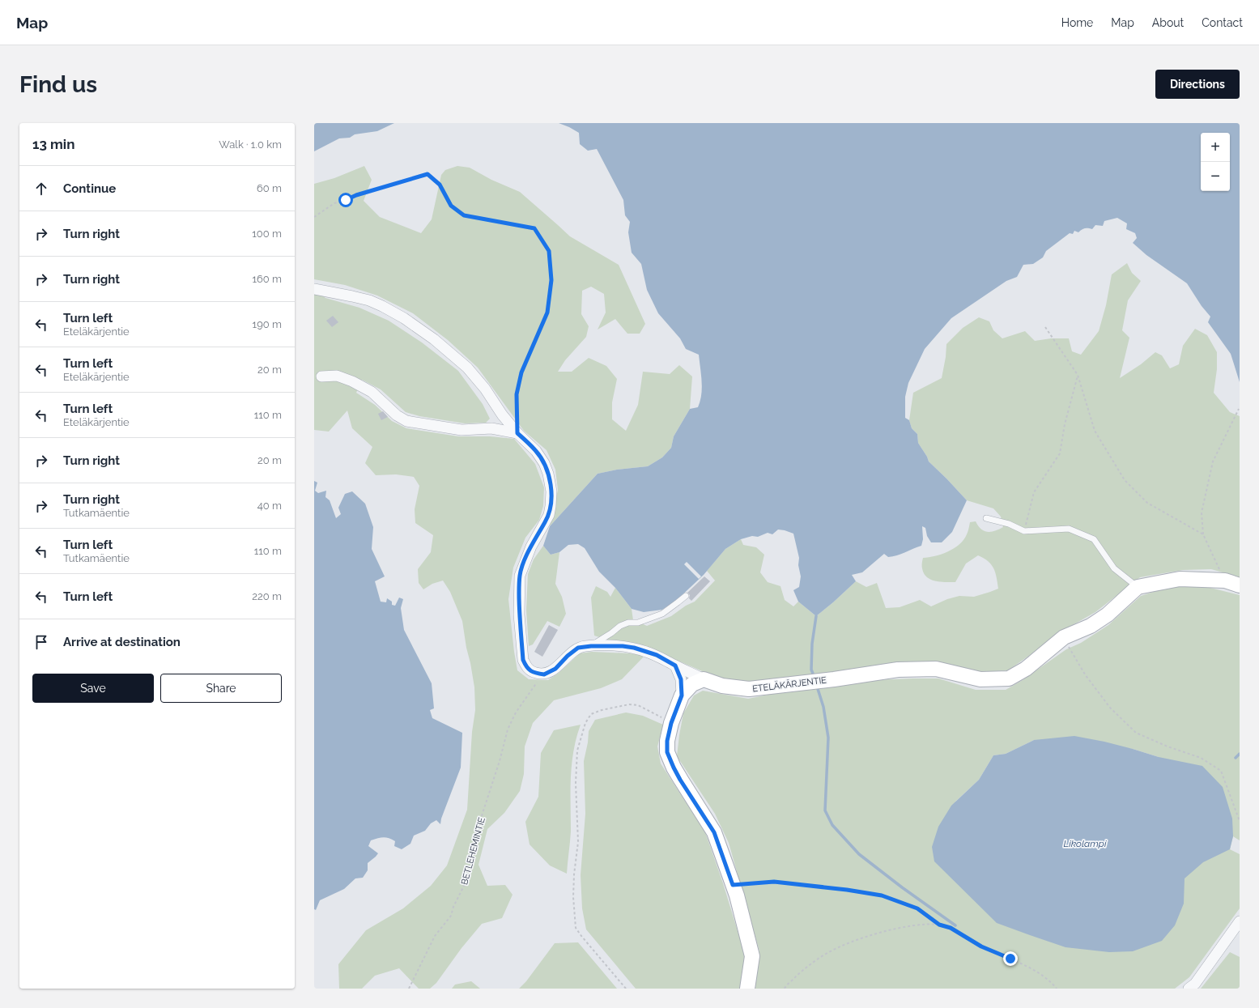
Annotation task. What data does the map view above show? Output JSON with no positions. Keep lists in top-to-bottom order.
{
  "streets": {
    "street": ["ETELÄKÄRJENTIE"],
    "path": ["BETLEHEMINTIE"]
  },
  "crossings": [
    ["ETELÄKÄRJENTIE", "BETLEHEMINTIE"]
  ],
  "water": ["Likolampi"],
  "page": {
    "header": "Map",
    "nav": [
      "Home",
      "Map",
      "About",
      "Contact"
    ],
    "buttons": [
      "Directions",
      ["Save", "Share"]
    ],
    "title": "Find us",
    "heading": ["13 min", "Walk · 1.0 km"],
    "map_buttons": ["+", "−"],
    "list": [
      ["Continue", "60 m"],
      ["Turn right", "100 m"],
      ["Turn right", "160 m"],
      ["Turn left", "Eteläkärjentie", "190 m"],
      ["Turn left", "Eteläkärjentie", "20 m"],
      ["Turn left", "Eteläkärjentie", "110 m"],
      ["Turn right", "20 m"],
      ["Turn right", "Tutkamäentie", "40 m"],
      ["Turn left", "Tutkamäentie", "110 m"],
      ["Turn left", "220 m"],
      "Arrive at destination"
    ]
  }
}
